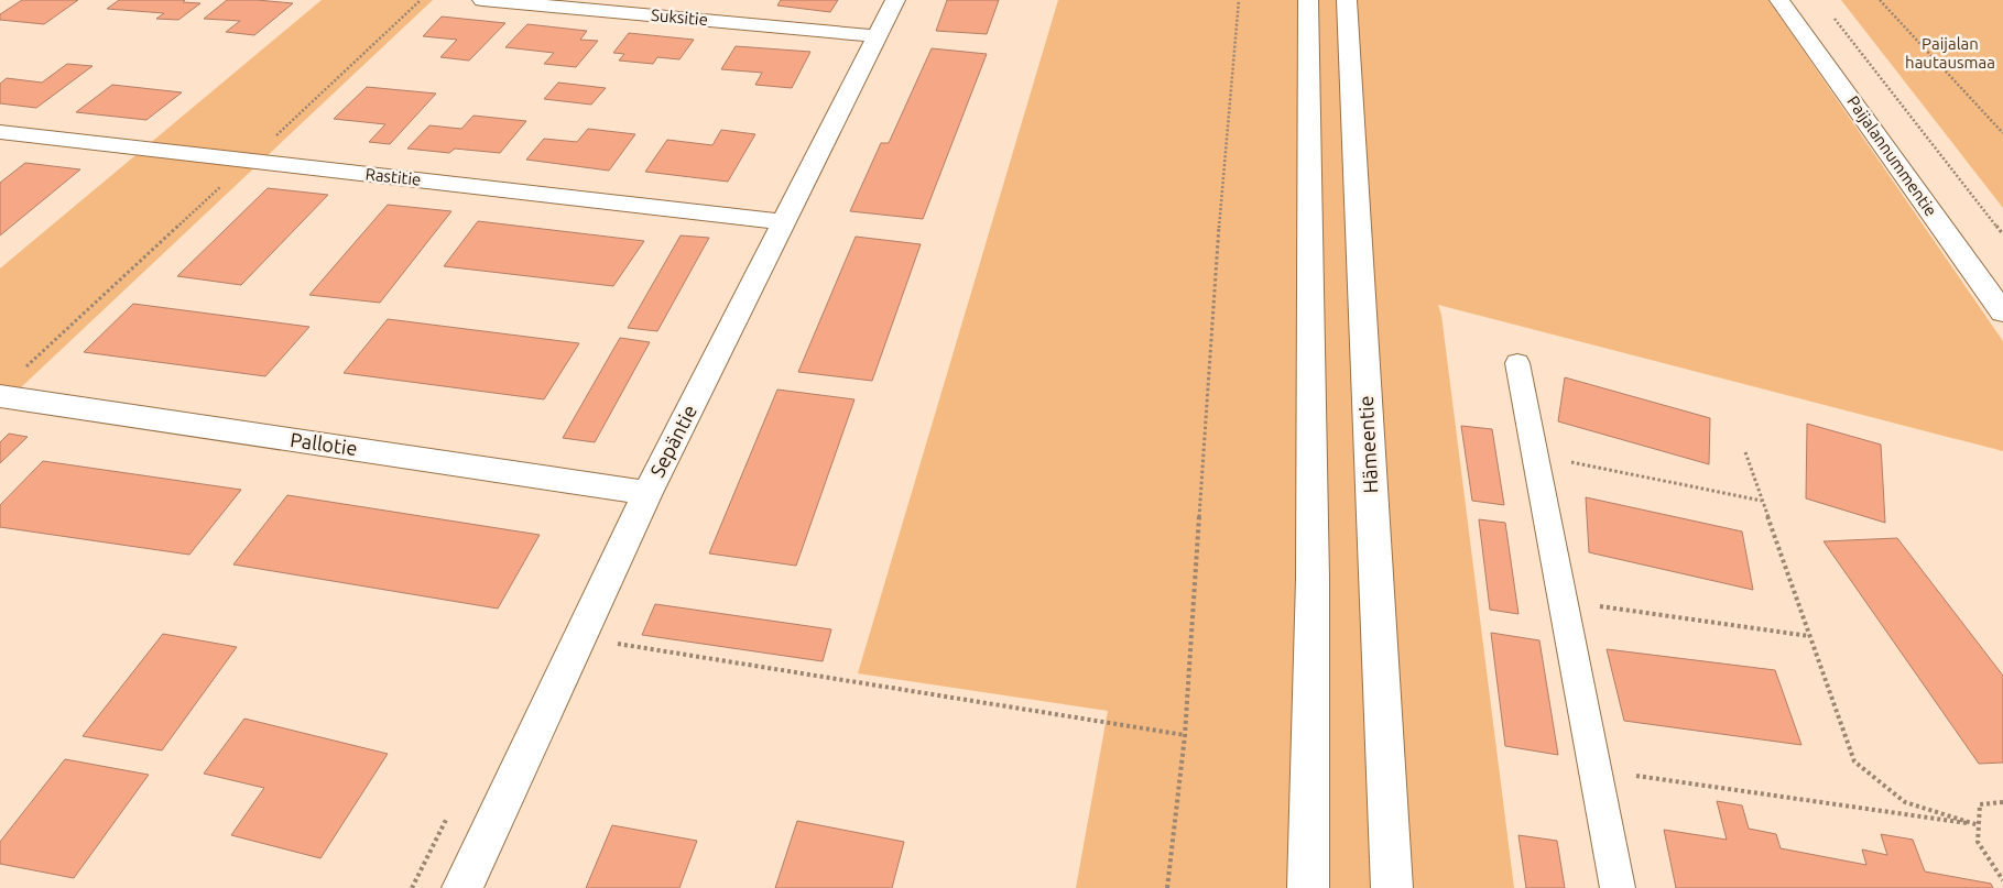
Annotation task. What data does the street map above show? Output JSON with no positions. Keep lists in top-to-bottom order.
{
  "streets": {
    "street": [
      "Suksitie",
      "Paijalannummentie",
      "Rastitie",
      "Sepäntie",
      "Pallotie",
      "Hämeentie"
    ]
  },
  "crossings": [
    ["Suksitie", "Sepäntie"],
    ["Rastitie", "Sepäntie"],
    ["Sepäntie", "Pallotie"]
  ],
  "parks": ["Paijalan hautausmaa"]
}
